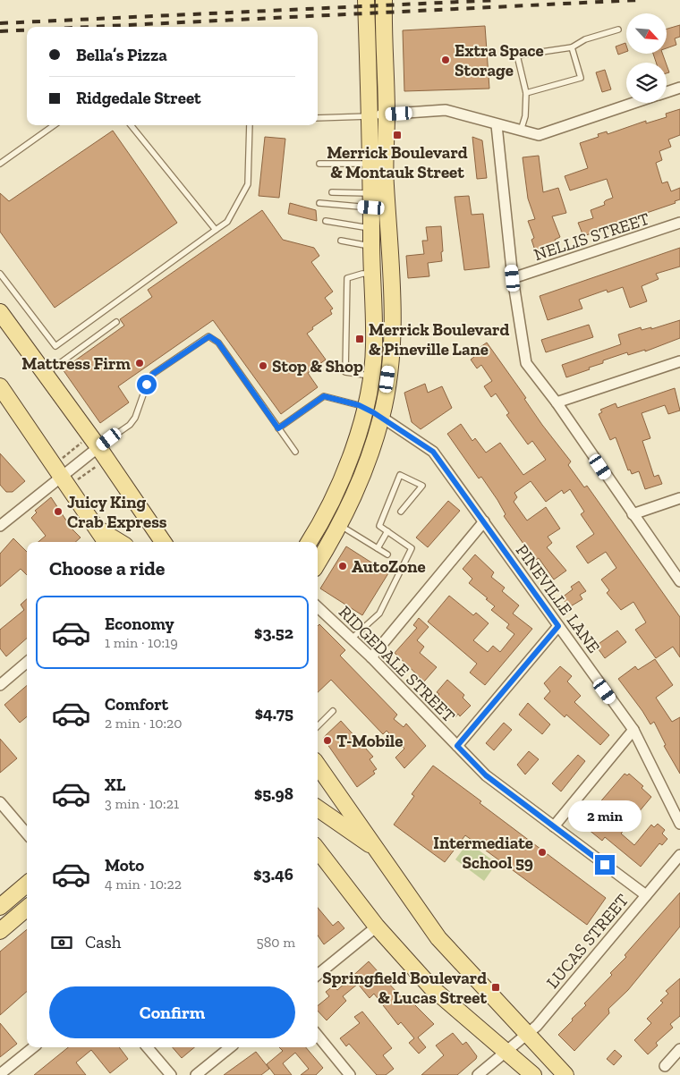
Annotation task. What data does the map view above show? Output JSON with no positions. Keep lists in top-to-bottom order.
{
  "streets": {
    "street": [
      "NELLIS STREET",
      "PINEVILLE LANE",
      "RIDGEDALE STREET",
      "LUCAS STREET"
    ]
  },
  "crossings": [
    ["RIDGEDALE STREET", "LUCAS STREET"]
  ],
  "places": {
    "other": [
      "Extra Space Storage",
      "Mattress Firm",
      "Stop & Shop",
      "Juicy King Crab Express",
      "AutoZone",
      "T-Mobile",
      "Intermediate School 59"
    ],
    "transit": ["Merrick Boulevard & Montauk Street", "Merrick Boulevard & Pineville Lane", "Springfield Boulevard & Lucas Street"]
  },
  "north": "bottom right",
  "page": {
    "banner": ["Bella’s Pizza", "Ridgedale Street"],
    "heading": "Choose a ride",
    "list": [
      {
        "name": "Economy",
        "note": "1 min · 10:19",
        "value": "$3.52"
      },
      {
        "name": "Comfort",
        "note": "2 min · 10:20",
        "value": "$4.75"
      },
      {
        "name": "XL",
        "note": "3 min · 10:21",
        "value": "$5.98"
      },
      {
        "name": "Moto",
        "note": "4 min · 10:22",
        "value": "$3.46"
      }
    ],
    "bubble": "2 min",
    "pay": ["Cash", "580 m"],
    "buttons": "Confirm"
  }
}
